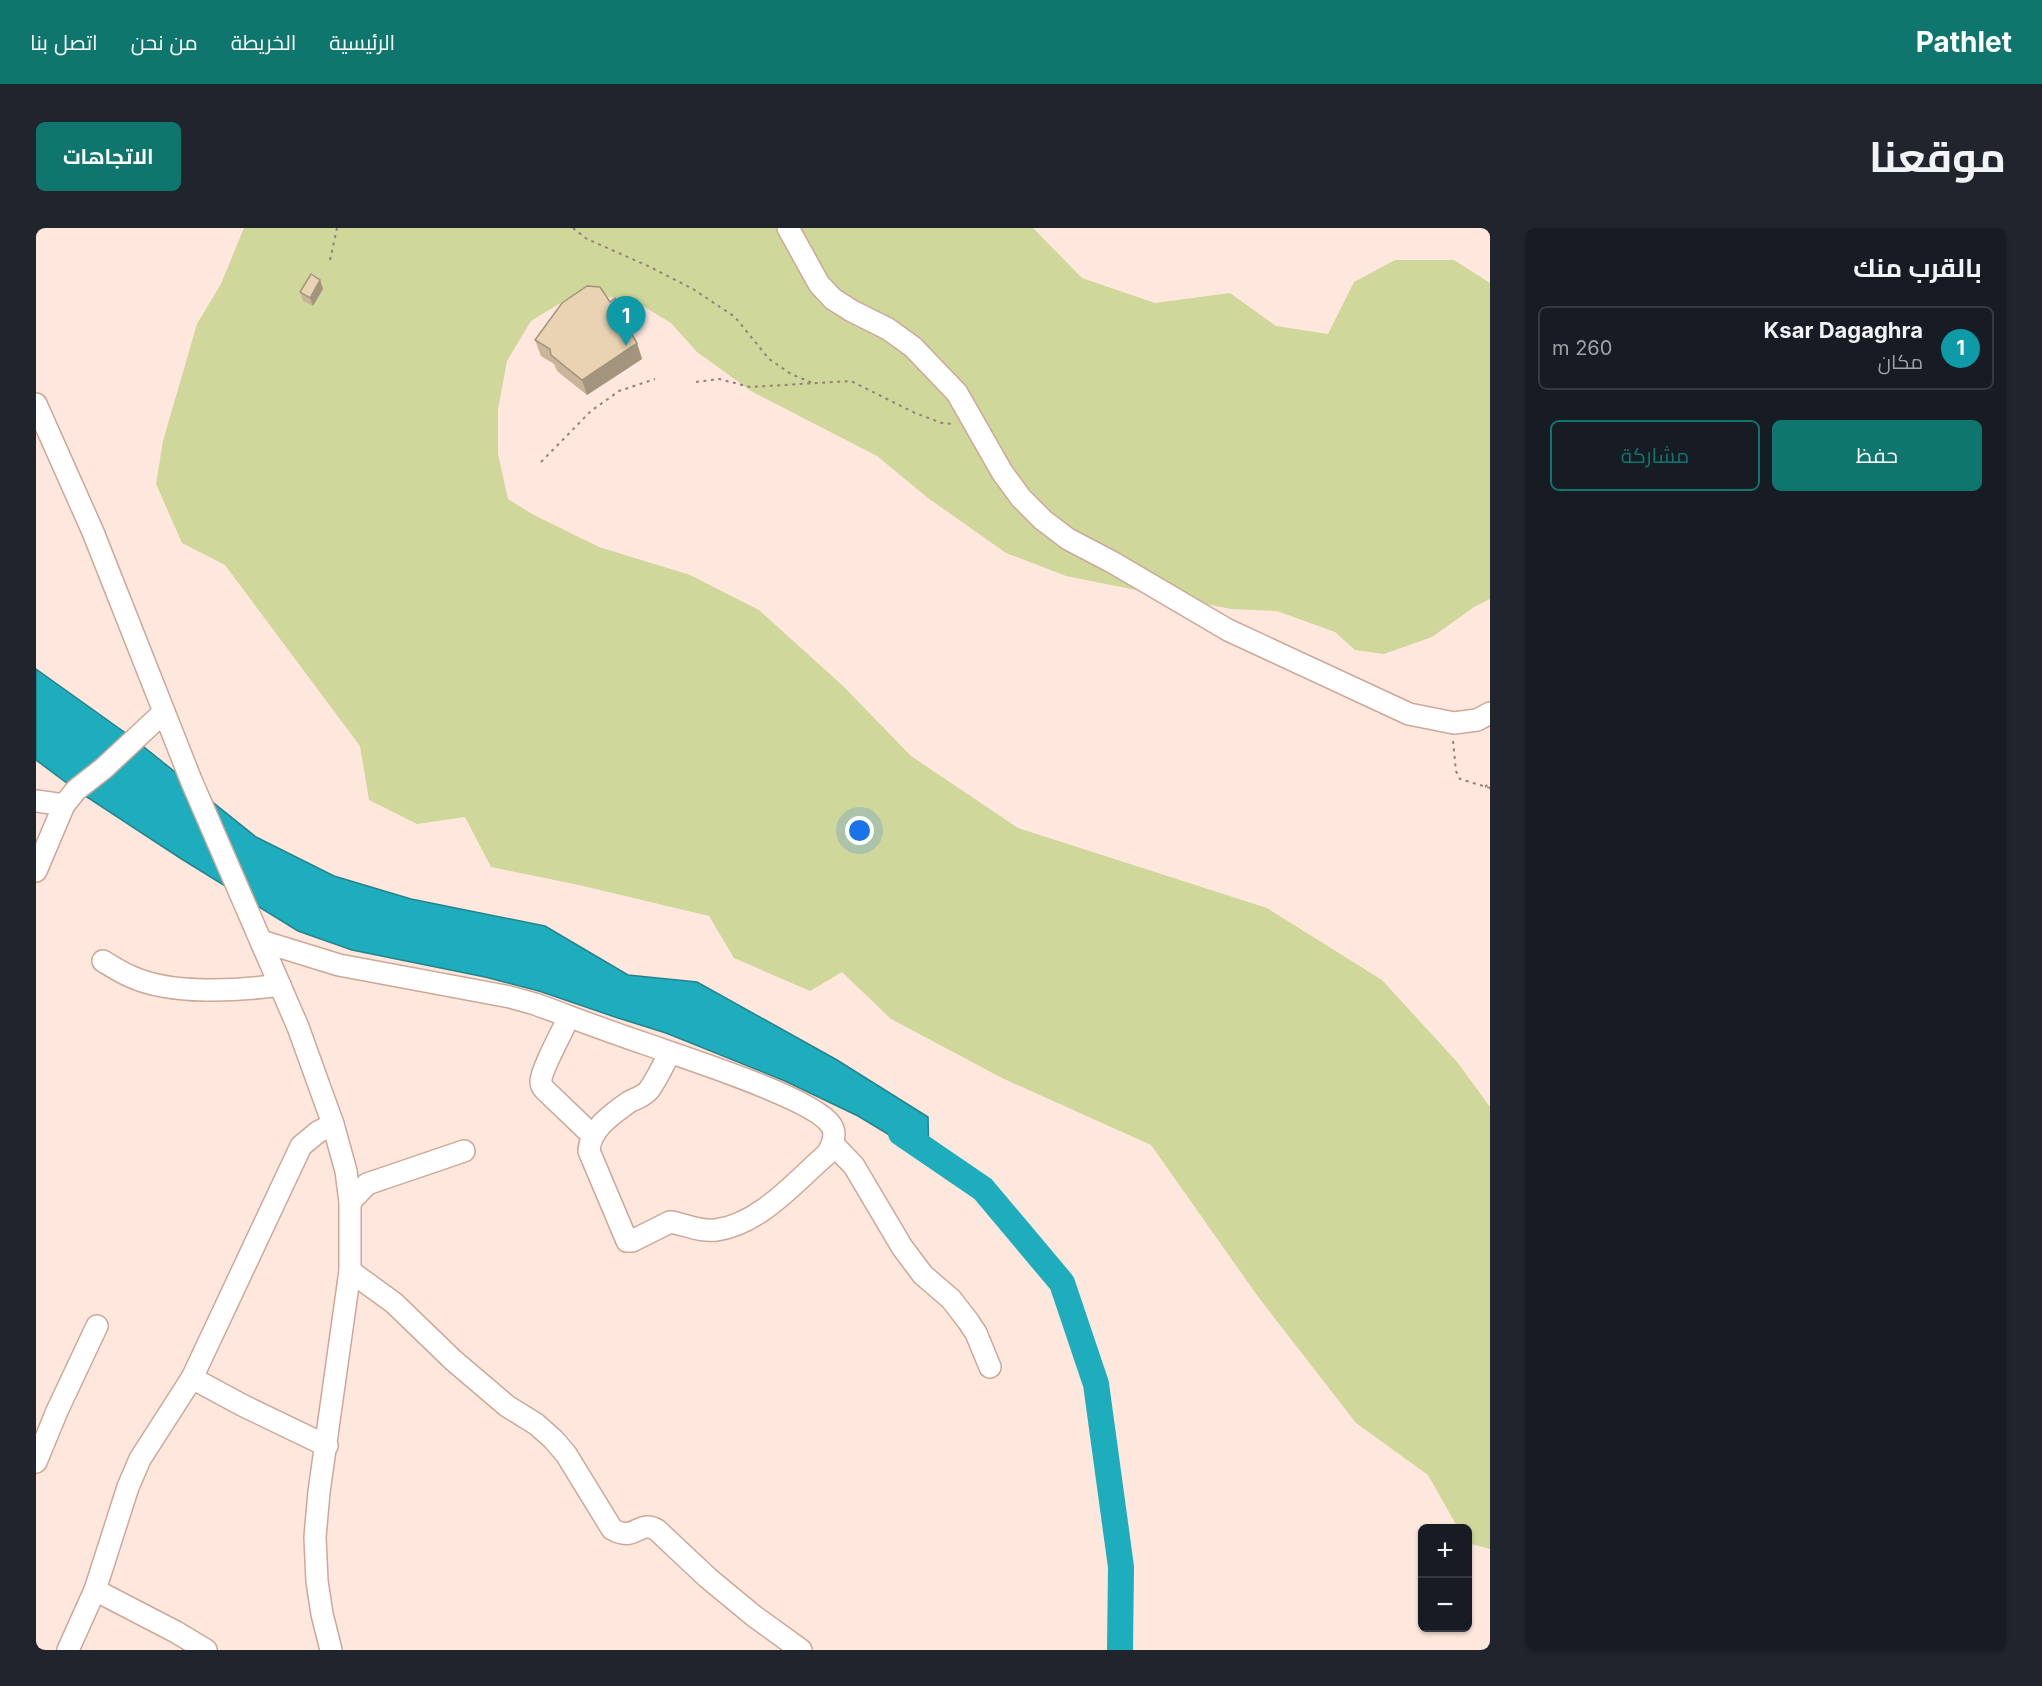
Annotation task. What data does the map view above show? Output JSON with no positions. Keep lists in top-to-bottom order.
{
  "page": {
    "header": "Pathlet",
    "nav": [
      "الرئيسية",
      "الخريطة",
      "من نحن",
      "اتصل بنا"
    ],
    "title": "موقعنا",
    "buttons": [
      "الاتجاهات",
      ["حفظ", "مشاركة"]
    ],
    "heading": "بالقرب منك",
    "pins": "1",
    "list": [
      {
        "mark": "1",
        "name": "Ksar Dagaghra",
        "note": "مكان",
        "value": "260 m"
      }
    ],
    "map_buttons": ["+", "−"]
  }
}
